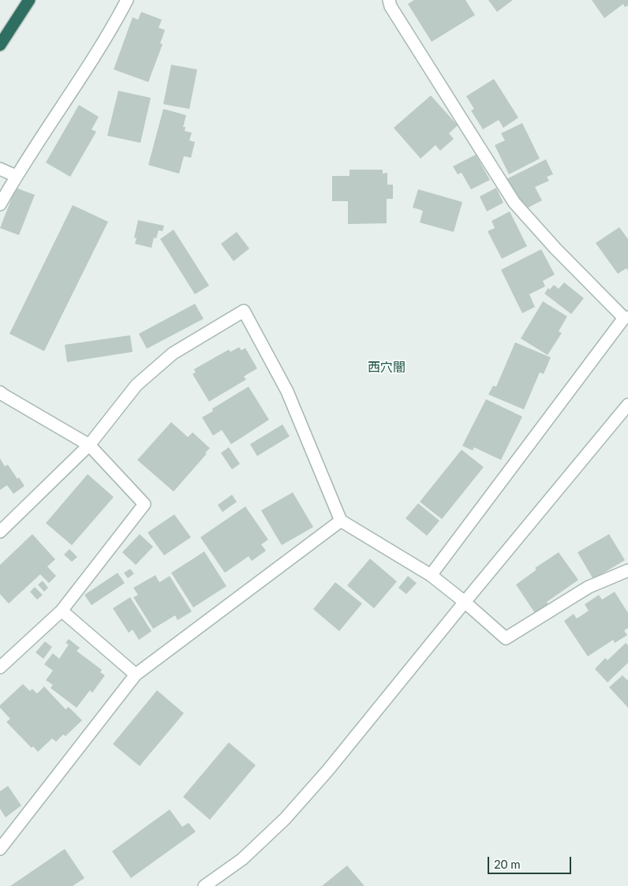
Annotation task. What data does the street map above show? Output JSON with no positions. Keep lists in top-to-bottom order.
{
  "districts": ["西穴闇"],
  "scale_bar": "20 m"
}
